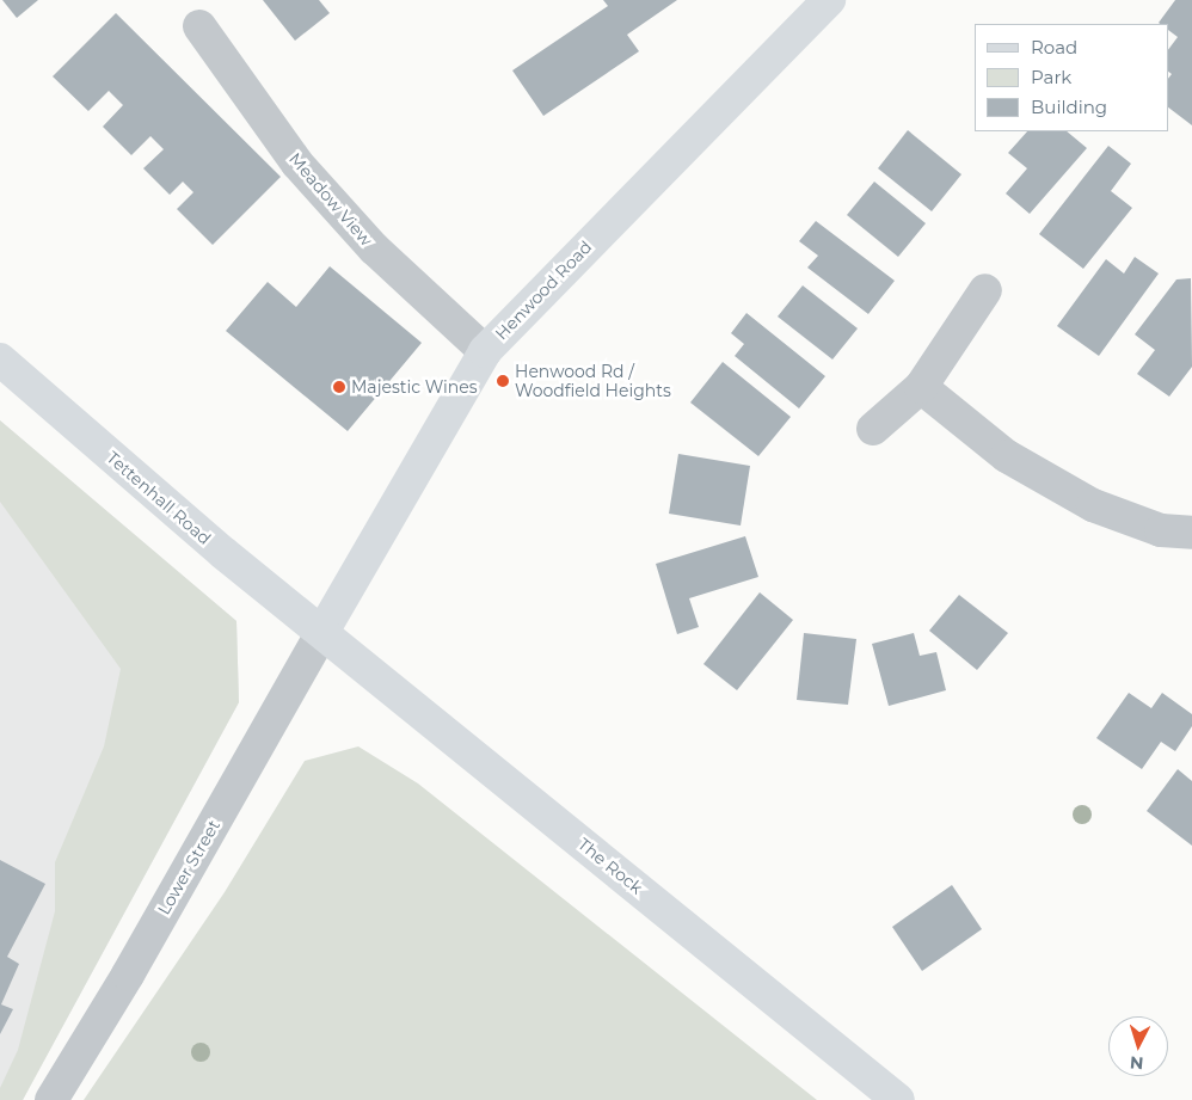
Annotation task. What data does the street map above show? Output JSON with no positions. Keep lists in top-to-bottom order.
{
  "streets": {
    "main road": ["Henwood Road", "Tettenhall Road", "The Rock"],
    "street": ["Meadow View", "Lower Street"]
  },
  "crossings": [
    ["Meadow View", "Henwood Road"],
    ["Henwood Road", "Tettenhall Road"],
    ["Henwood Road", "The Rock"],
    ["Henwood Road", "Lower Street"],
    ["Tettenhall Road", "The Rock"],
    ["Tettenhall Road", "Lower Street"],
    ["The Rock", "Lower Street"]
  ],
  "places": ["Henwood Rd / Woodfield Heights", "Majestic Wines"],
  "legend": ["Road", "Park", "Building"],
  "north": "bottom"
}
